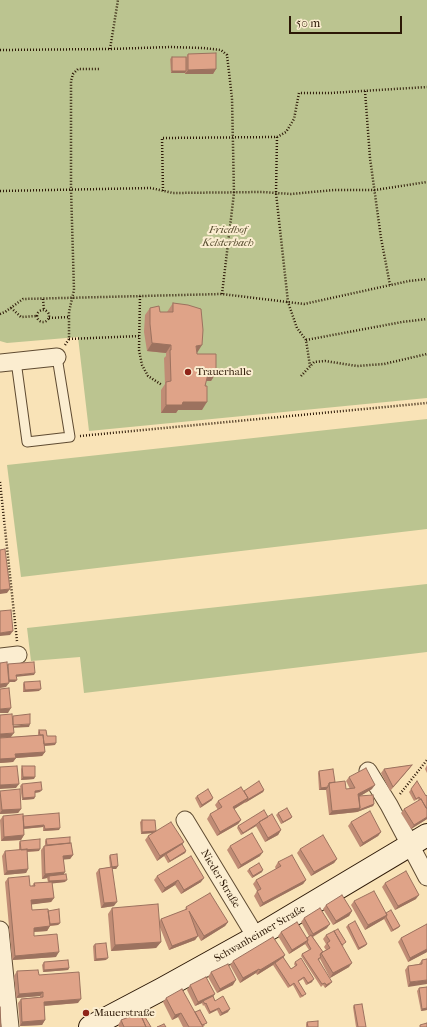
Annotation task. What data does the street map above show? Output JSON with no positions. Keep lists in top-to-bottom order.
{
  "streets": {
    "street": ["Nieder Straße", "Schwanheimer Straße"]
  },
  "crossings": [
    ["Nieder Straße", "Schwanheimer Straße"]
  ],
  "parks": ["Friedhof Kelsterbach"],
  "places": ["Trauerhalle", "Mauerstraße"],
  "scale_bar": "50 m"
}
